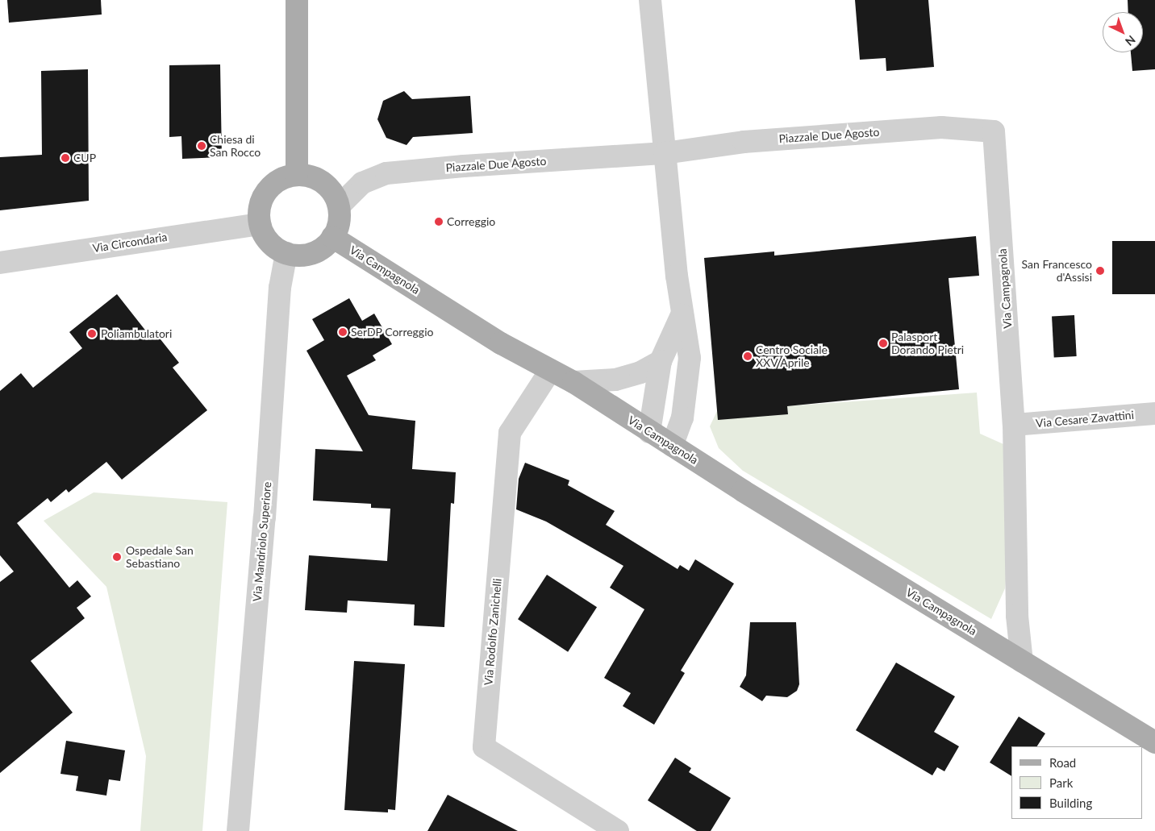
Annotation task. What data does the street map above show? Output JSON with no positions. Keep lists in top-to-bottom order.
{
  "streets": {
    "main road": ["Via Campagnola"],
    "street": [
      "Piazzale Due Agosto",
      "Via Circondaria",
      "Via Cesare Zavattini",
      "Via Mandriolo Superiore",
      "Via Rodolfo Zanichelli"
    ]
  },
  "crossings": [
    ["Piazzale Due Agosto", "Via Circondaria"],
    ["Piazzale Due Agosto", "Via Campagnola"],
    ["Piazzale Due Agosto", "Via Mandriolo Superiore"],
    ["Via Circondaria", "Via Campagnola"],
    ["Via Circondaria", "Via Mandriolo Superiore"],
    ["Via Campagnola", "Via Cesare Zavattini"],
    ["Via Campagnola", "Via Mandriolo Superiore"],
    ["Via Campagnola", "Via Rodolfo Zanichelli"]
  ],
  "places": [
    "Chiesa di San Rocco",
    "CUP",
    "Correggio",
    "San Francesco d'Assisi",
    "SerDP Correggio",
    "Poliambulatori",
    "Palasport Dorando Pietri",
    "Centro Sociale XXV Aprile",
    "Ospedale San Sebastiano"
  ],
  "legend": ["Road", "Park", "Building"],
  "north": "bottom right"
}
